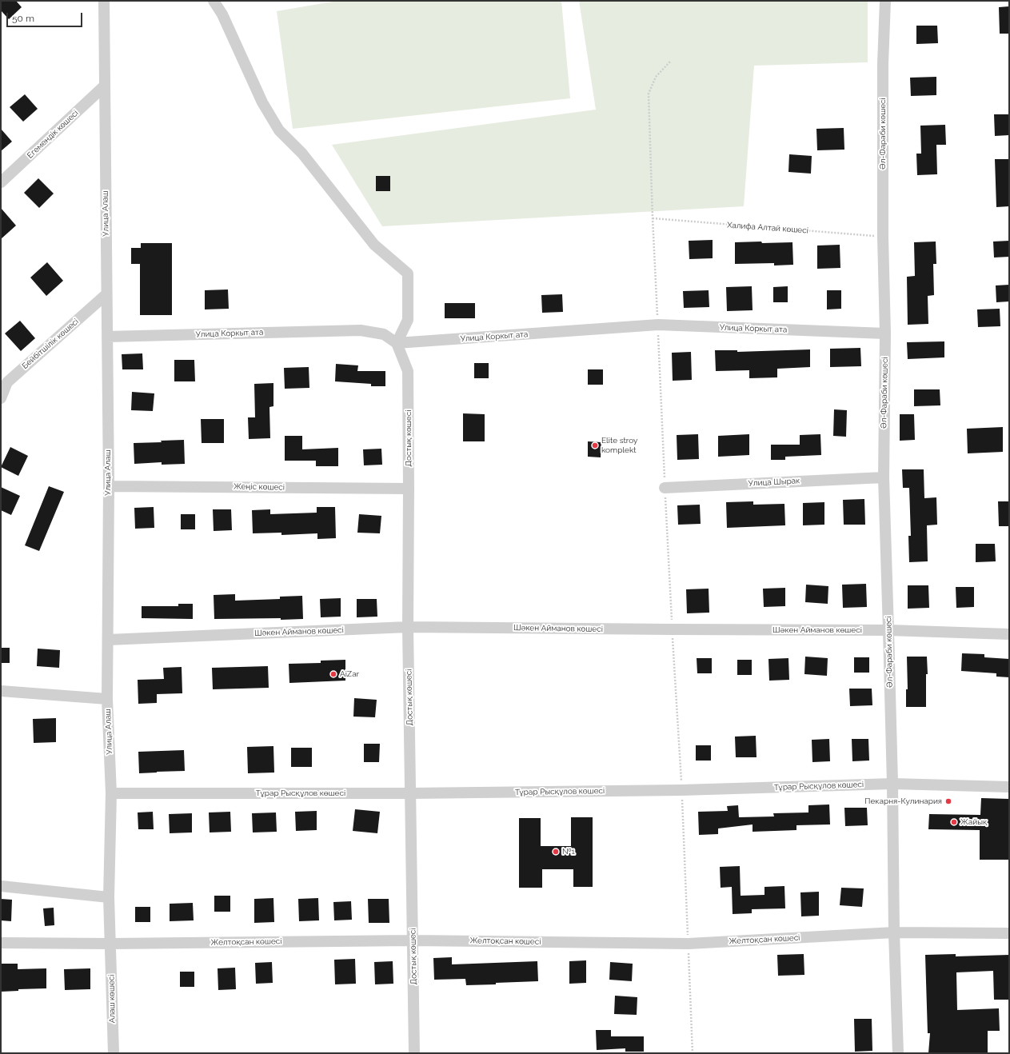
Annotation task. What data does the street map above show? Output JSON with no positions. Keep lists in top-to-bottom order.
{
  "streets": {
    "street": [
      "Әл-Фараби көшесі",
      "Егемендік көшесі",
      "Улица Алаш",
      "Улица Коркыт ата",
      "Бейбітшілік көшесі",
      "Достық көшесі",
      "Улица Шырак",
      "Жеңіс көшесі",
      "Шәкен Айманов көшесі",
      "Тұрар Рысқұлов көшесі",
      "Желтоқсан көшесі",
      "Алаш көшесі"
    ],
    "path": ["Халифа Алтай көшесі"]
  },
  "crossings": [
    ["Әл-Фараби көшесі", "Халифа Алтай көшесі"],
    ["Әл-Фараби көшесі", "Улица Коркыт ата"],
    ["Әл-Фараби көшесі", "Улица Шырак"],
    ["Әл-Фараби көшесі", "Шәкен Айманов көшесі"],
    ["Әл-Фараби көшесі", "Тұрар Рысқұлов көшесі"],
    ["Әл-Фараби көшесі", "Желтоқсан көшесі"],
    ["Егемендік көшесі", "Улица Алаш"],
    ["Улица Алаш", "Улица Коркыт ата"],
    ["Улица Алаш", "Бейбітшілік көшесі"],
    ["Улица Алаш", "Жеңіс көшесі"],
    ["Улица Алаш", "Шәкен Айманов көшесі"],
    ["Улица Алаш", "Тұрар Рысқұлов көшесі"],
    ["Улица Алаш", "Желтоқсан көшесі"],
    ["Улица Алаш", "Алаш көшесі"],
    ["Улица Коркыт ата", "Достық көшесі"],
    ["Достық көшесі", "Жеңіс көшесі"],
    ["Достық көшесі", "Шәкен Айманов көшесі"],
    ["Достық көшесі", "Тұрар Рысқұлов көшесі"],
    ["Достық көшесі", "Желтоқсан көшесі"],
    ["Желтоқсан көшесі", "Алаш көшесі"]
  ],
  "places": [
    "Elite stroy komplekt",
    "AiZar",
    "Пекарня-Кулинария",
    "Жайық",
    "№1"
  ],
  "scale_bar": "50 m"
}
